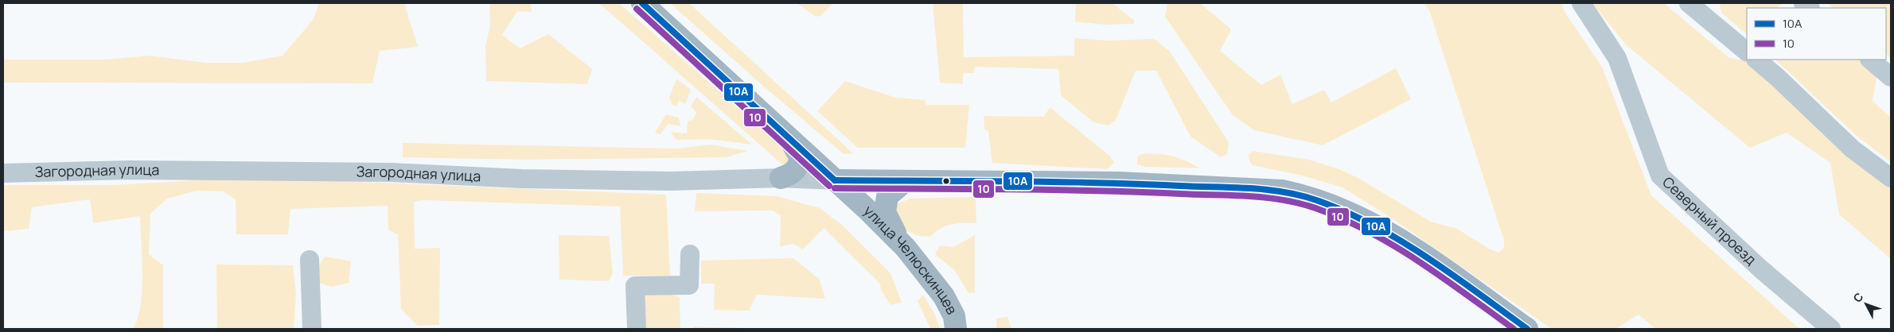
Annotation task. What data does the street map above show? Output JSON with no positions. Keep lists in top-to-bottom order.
{
  "streets": {
    "main road": ["улица Челюскинцев"],
    "street": ["Загородная улица", "Северный проезд"]
  },
  "crossings": [
    ["Загородная улица", "улица Челюскинцев"]
  ],
  "lines": ["transit line 10А", "transit line 10"],
  "legend": ["10А", "10"],
  "north": "top left"
}
